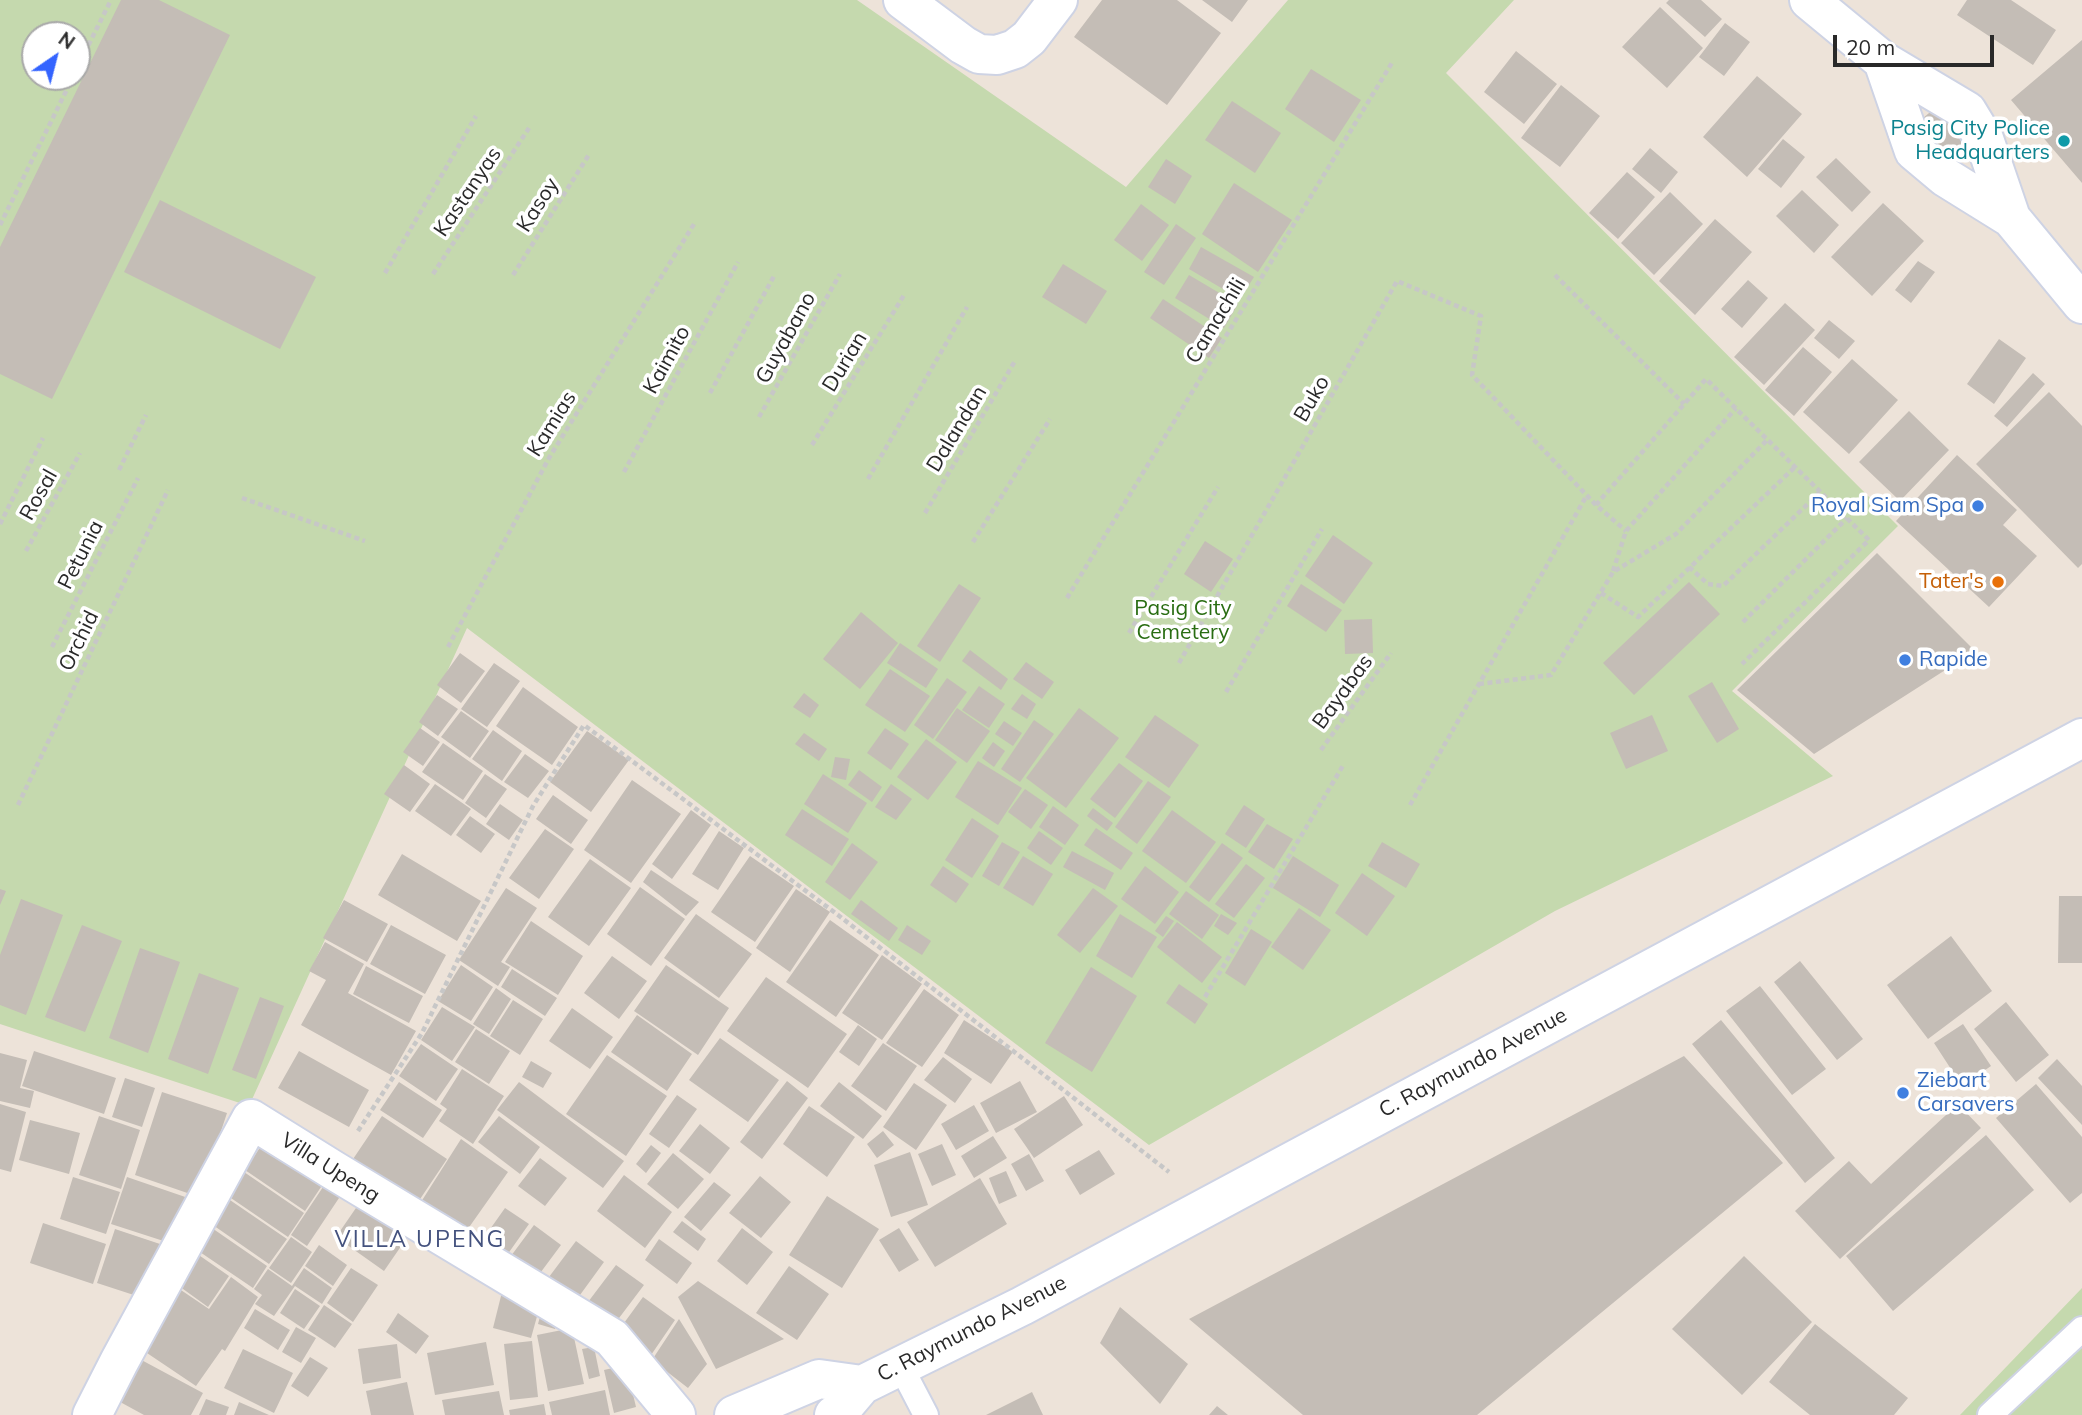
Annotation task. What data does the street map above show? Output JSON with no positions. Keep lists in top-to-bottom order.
{
  "streets": {
    "street": ["C. Raymundo Avenue", "Villa Upeng"],
    "path": [
      "Kastanyas",
      "Kasoy",
      "Camachili",
      "Guyabano",
      "Kaimito",
      "Durian",
      "Buko",
      "Kamias",
      "Dalandan",
      "Rosal",
      "Petunia",
      "Orchid",
      "Bayabas"
    ]
  },
  "districts": ["VILLA UPENG"],
  "parks": ["Pasig City Cemetery"],
  "places": [
    "Pasig City Police Headquarters",
    "Royal Siam Spa",
    "Tater's",
    "Rapide",
    "Ziebart Carsavers"
  ],
  "scale_bar": "20 m",
  "north": "top right"
}
